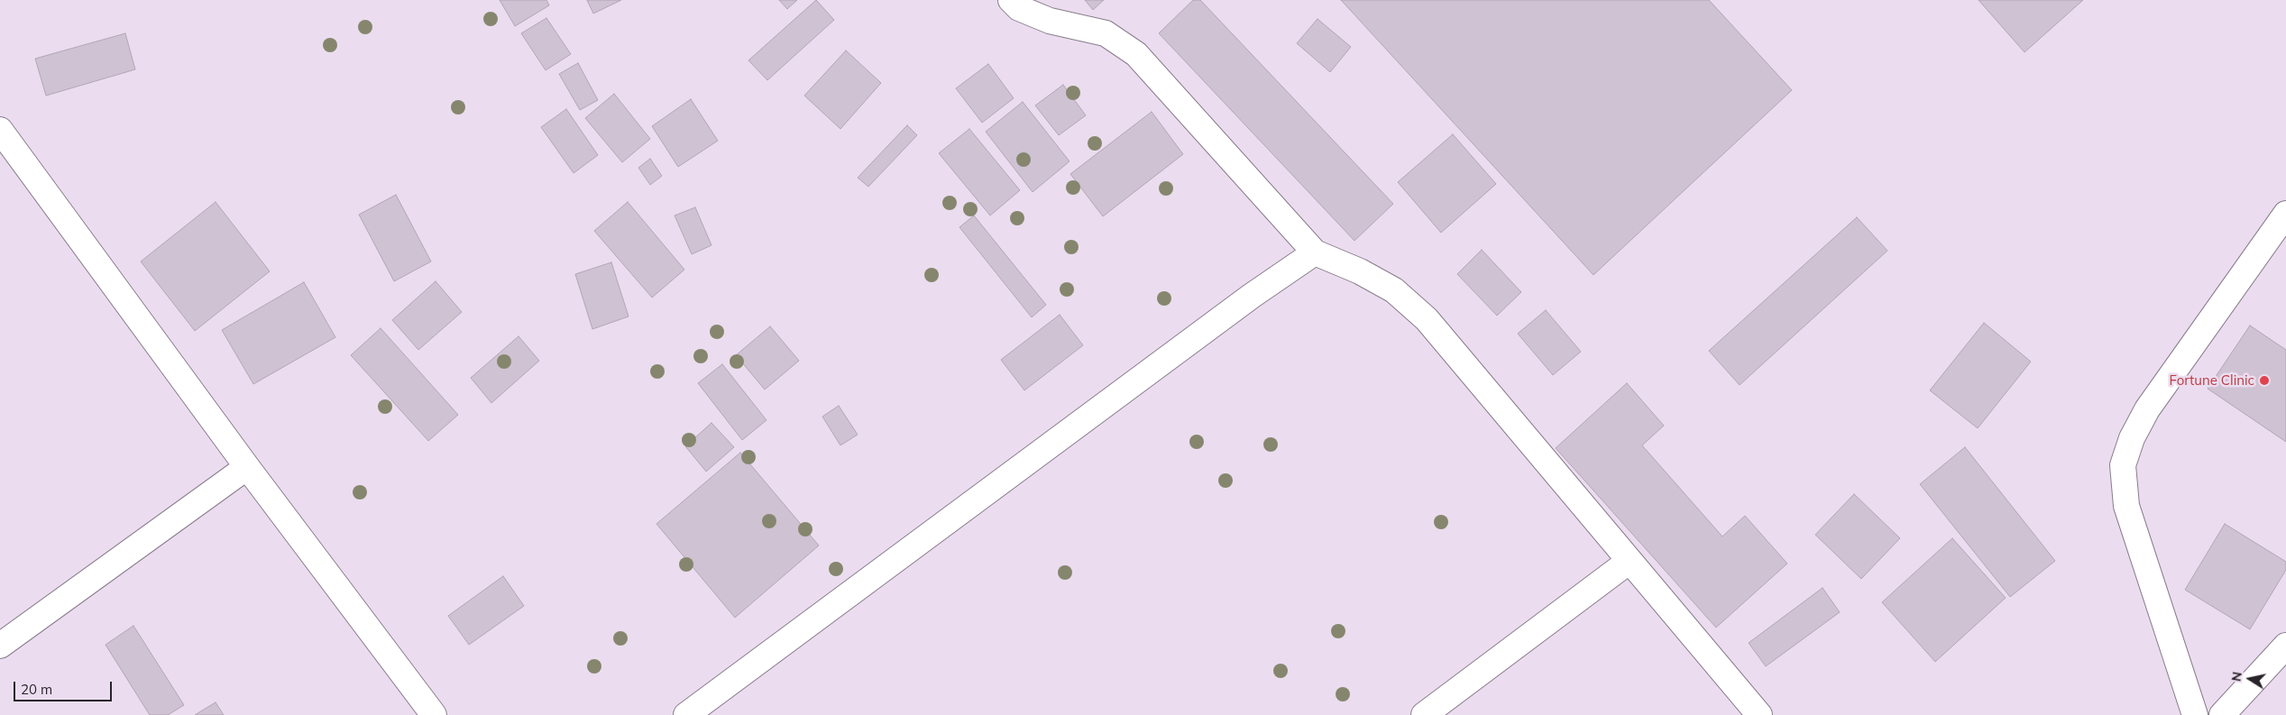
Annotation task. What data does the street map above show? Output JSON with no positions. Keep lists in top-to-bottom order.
{
  "places": ["Fortune Clinic"],
  "scale_bar": "20 m",
  "north": "left"
}
